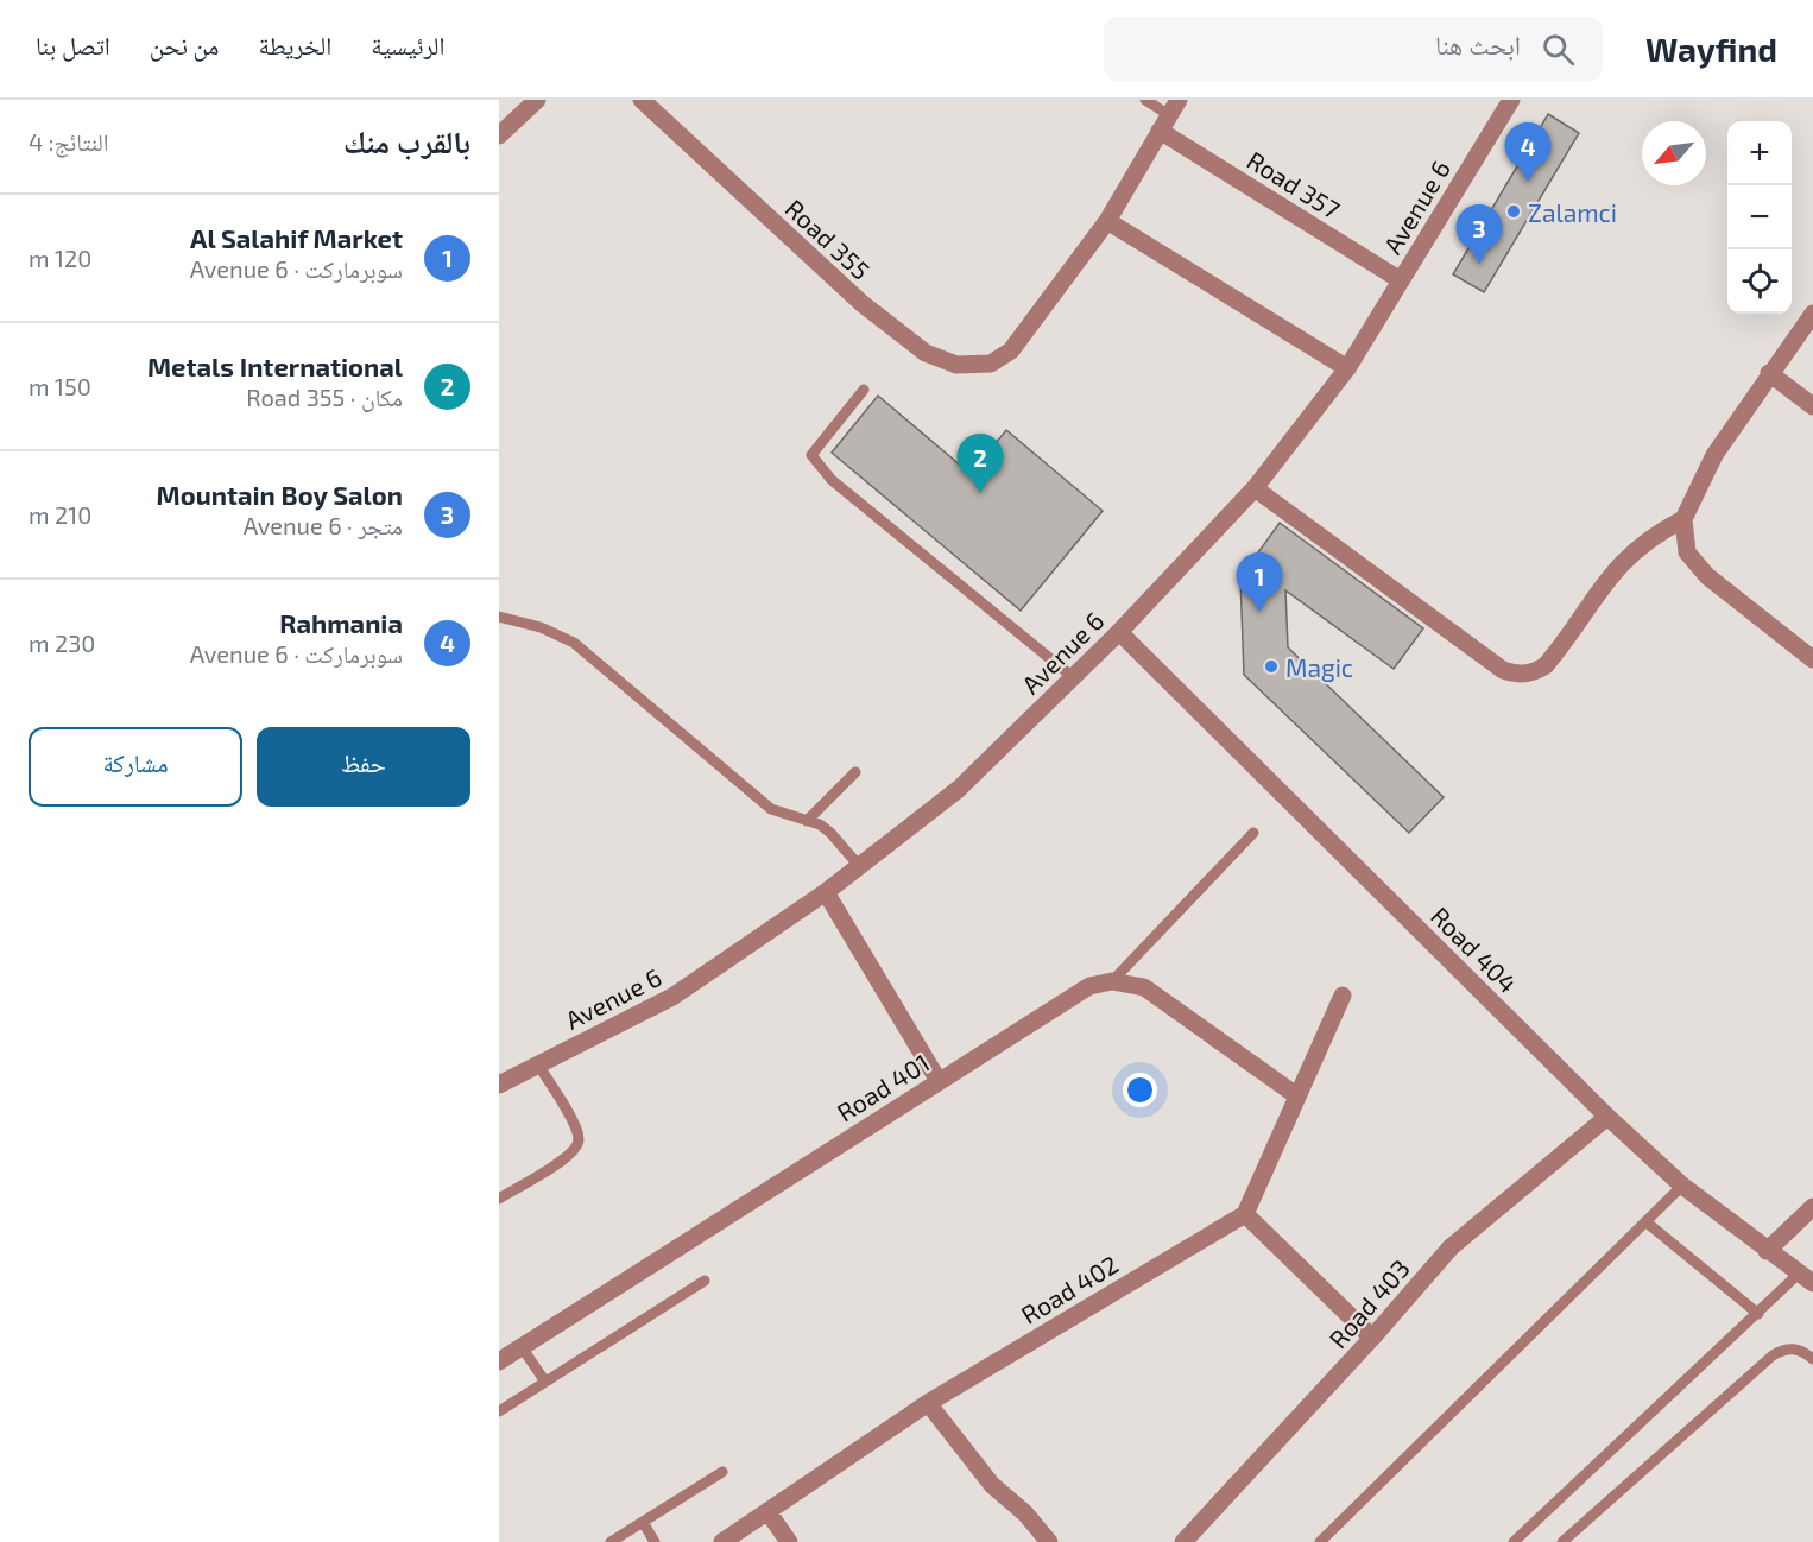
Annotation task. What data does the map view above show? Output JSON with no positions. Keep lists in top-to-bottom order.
{
  "streets": {
    "street": [
      "Road 357",
      "Avenue 6",
      "Road 355",
      "Road 404",
      "Road 401",
      "Road 402",
      "Road 403"
    ]
  },
  "crossings": [
    ["Road 357", "Avenue 6"],
    ["Avenue 6", "Road 404"],
    ["Road 404", "Road 403"]
  ],
  "places": ["Zalamci", "Magic"],
  "north": "bottom left",
  "page": {
    "header": "Wayfind",
    "search": "ابحث هنا",
    "nav": [
      "الرئيسية",
      "الخريطة",
      "من نحن",
      "اتصل بنا"
    ],
    "heading": ["بالقرب منك", "النتائج: 4"],
    "map_buttons": ["+", "−"],
    "pins": [
      "4",
      "3",
      "2",
      "1"
    ],
    "list": [
      {
        "mark": "1",
        "name": "Al Salahif Market",
        "note": "سوبرماركت · Avenue 6",
        "value": "120 m"
      },
      {
        "mark": "2",
        "name": "Metals International",
        "note": "مكان · Road 355",
        "value": "150 m"
      },
      {
        "mark": "3",
        "name": "Mountain Boy Salon",
        "note": "متجر · Avenue 6",
        "value": "210 m"
      },
      {
        "mark": "4",
        "name": "Rahmania",
        "note": "سوبرماركت · Avenue 6",
        "value": "230 m"
      }
    ],
    "buttons": ["حفظ", "مشاركة"]
  }
}
